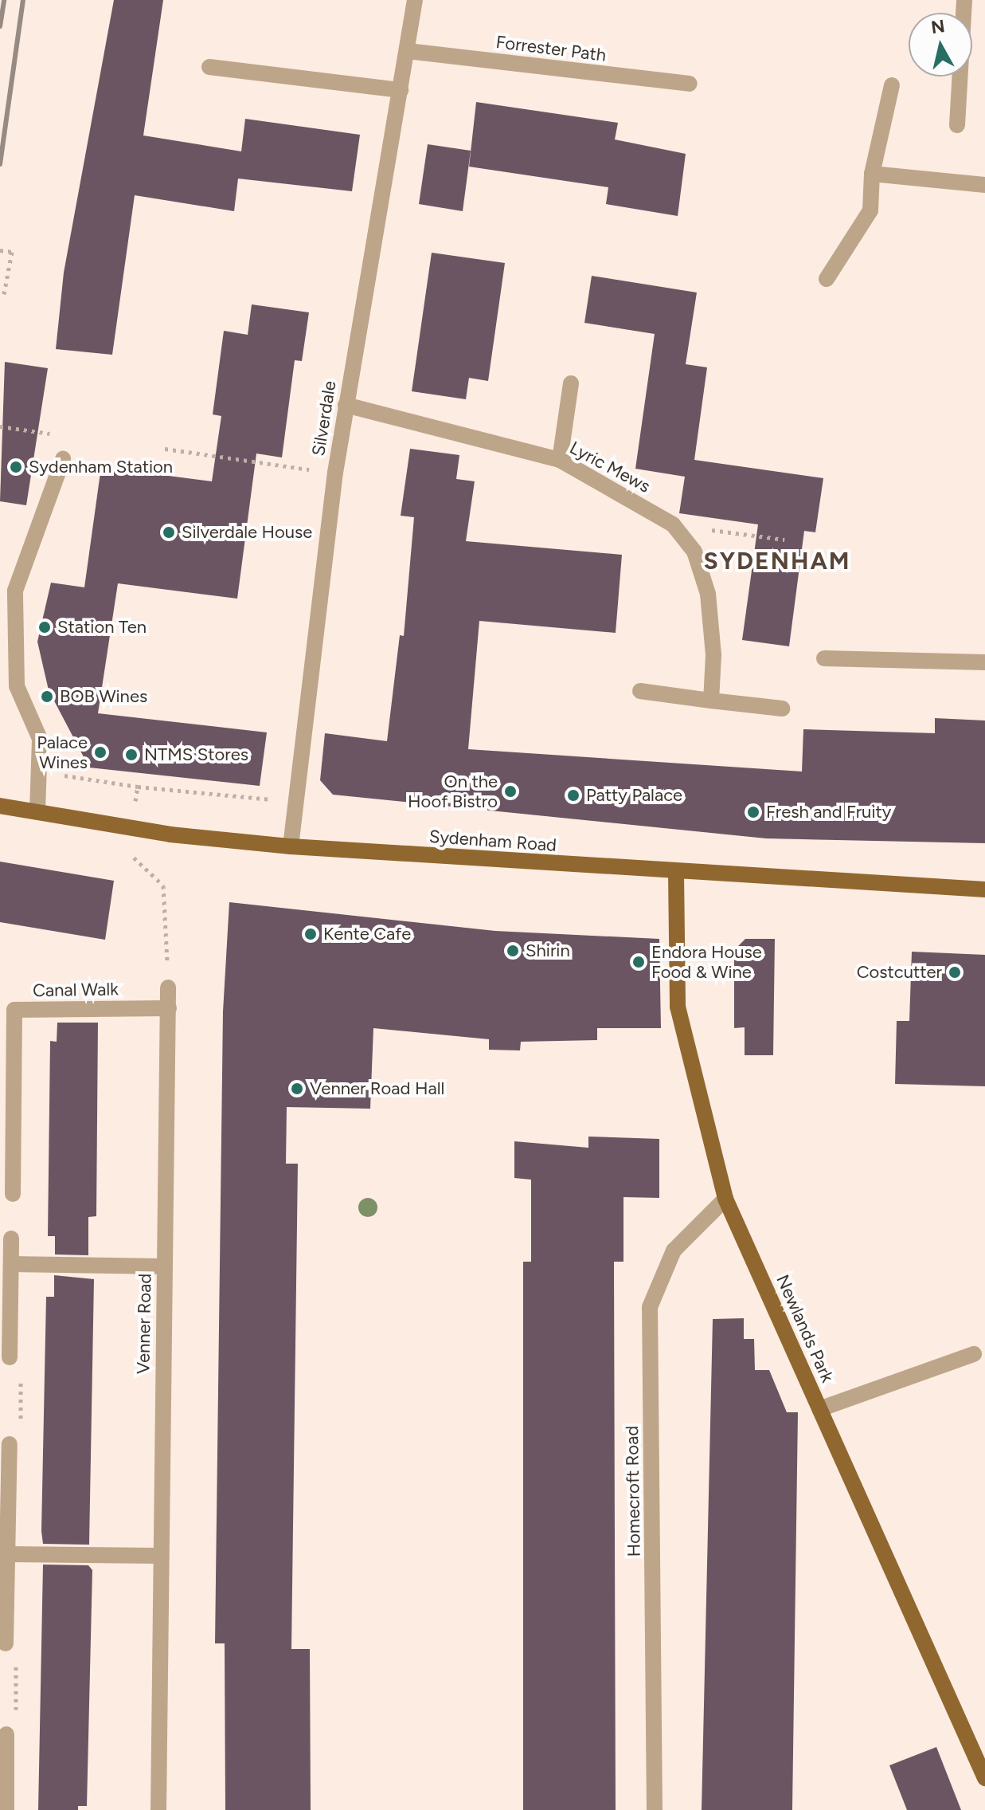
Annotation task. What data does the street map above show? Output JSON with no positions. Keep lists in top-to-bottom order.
{
  "streets": {
    "main road": ["Sydenham Road", "Newlands Park"],
    "street": [
      "Forrester Path",
      "Silverdale",
      "Lyric Mews",
      "Canal Walk",
      "Venner Road",
      "Homecroft Road"
    ]
  },
  "crossings": [
    ["Forrester Path", "Silverdale"],
    ["Silverdale", "Lyric Mews"],
    ["Silverdale", "Sydenham Road"],
    ["Sydenham Road", "Newlands Park"],
    ["Canal Walk", "Venner Road"],
    ["Newlands Park", "Homecroft Road"]
  ],
  "districts": ["SYDENHAM"],
  "places": [
    "Sydenham Station",
    "Silverdale House",
    "Station Ten",
    "BOB Wines",
    "Palace Wines",
    "NTMS Stores",
    "On the Hoof Bistro",
    "Patty Palace",
    "Fresh and Fruity",
    "Kente Cafe",
    "Shirin",
    "Endora House Food & Wine",
    "Costcutter",
    "Venner Road Hall"
  ],
  "north": "top"
}
